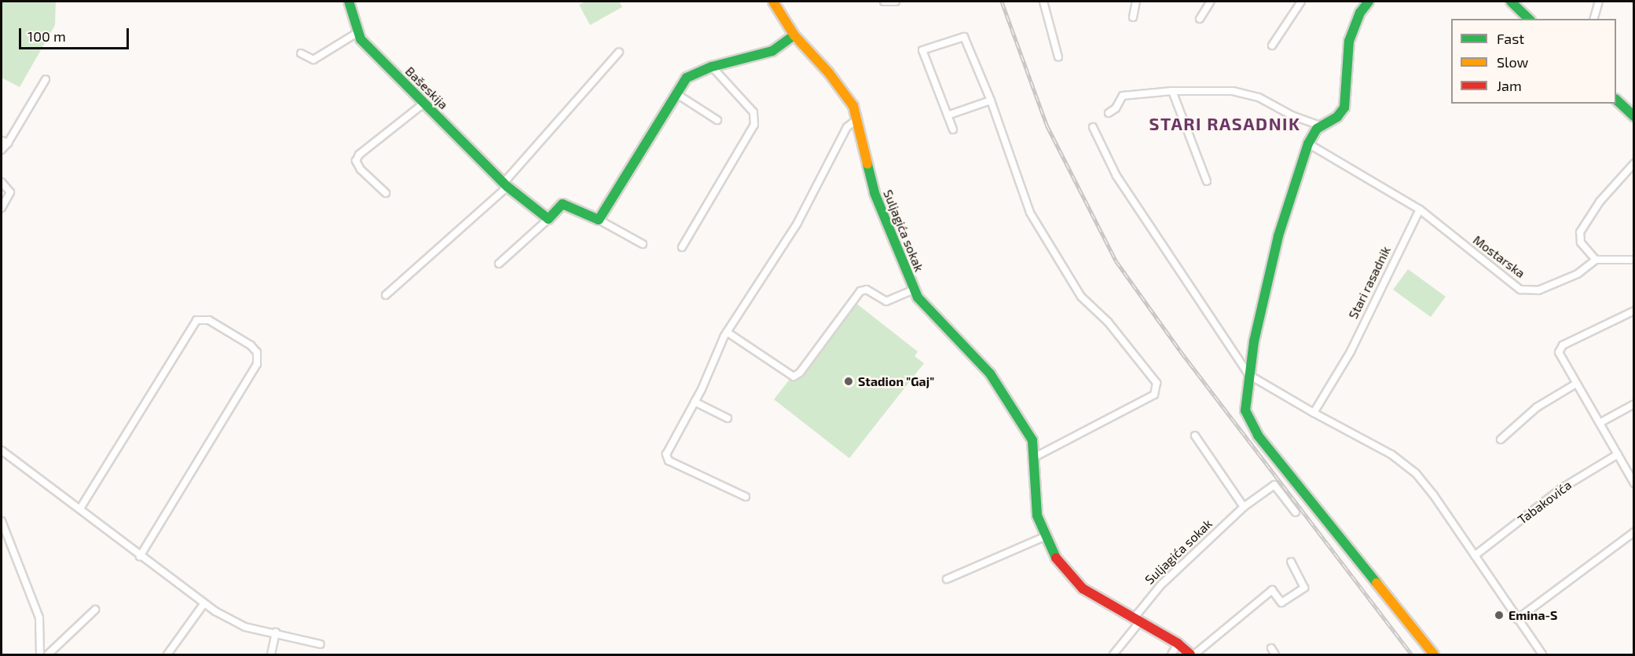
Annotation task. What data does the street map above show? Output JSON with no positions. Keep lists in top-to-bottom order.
{
  "streets": {
    "street": [
      "Bašeskija",
      "Suljagića sokak",
      "Mostarska",
      "Stari rasadnik",
      "Tabakovića"
    ]
  },
  "crossings": [
    ["Mostarska", "Stari rasadnik"]
  ],
  "districts": ["STARI RASADNIK"],
  "places": ["Stadion \"Gaj\"", "Emina-S"],
  "legend": ["Fast", "Slow", "Jam"],
  "scale_bar": "100 m"
}
